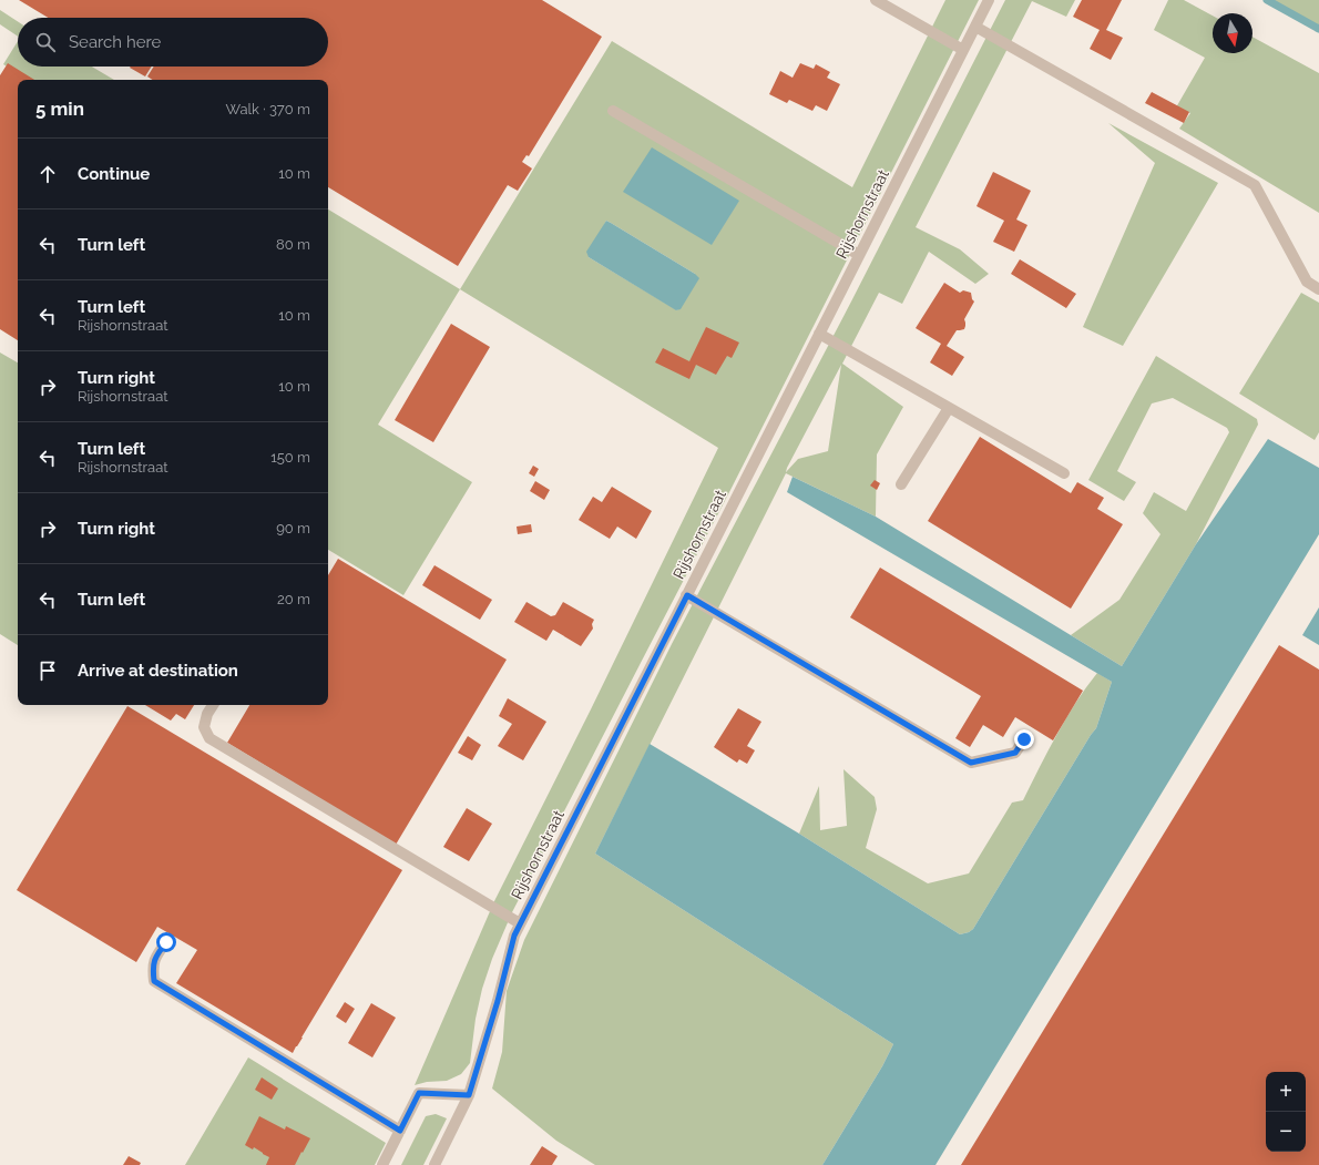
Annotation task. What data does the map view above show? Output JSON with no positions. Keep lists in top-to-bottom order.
{
  "streets": {
    "street": ["Rijshornstraat"]
  },
  "north": "bottom",
  "page": {
    "search": "Search here",
    "heading": ["5 min", "Walk · 370 m"],
    "list": [
      ["Continue", "10 m"],
      ["Turn left", "80 m"],
      ["Turn left", "Rijshornstraat", "10 m"],
      ["Turn right", "Rijshornstraat", "10 m"],
      ["Turn left", "Rijshornstraat", "150 m"],
      ["Turn right", "90 m"],
      ["Turn left", "20 m"],
      "Arrive at destination"
    ],
    "map_buttons": ["+", "−"]
  }
}
